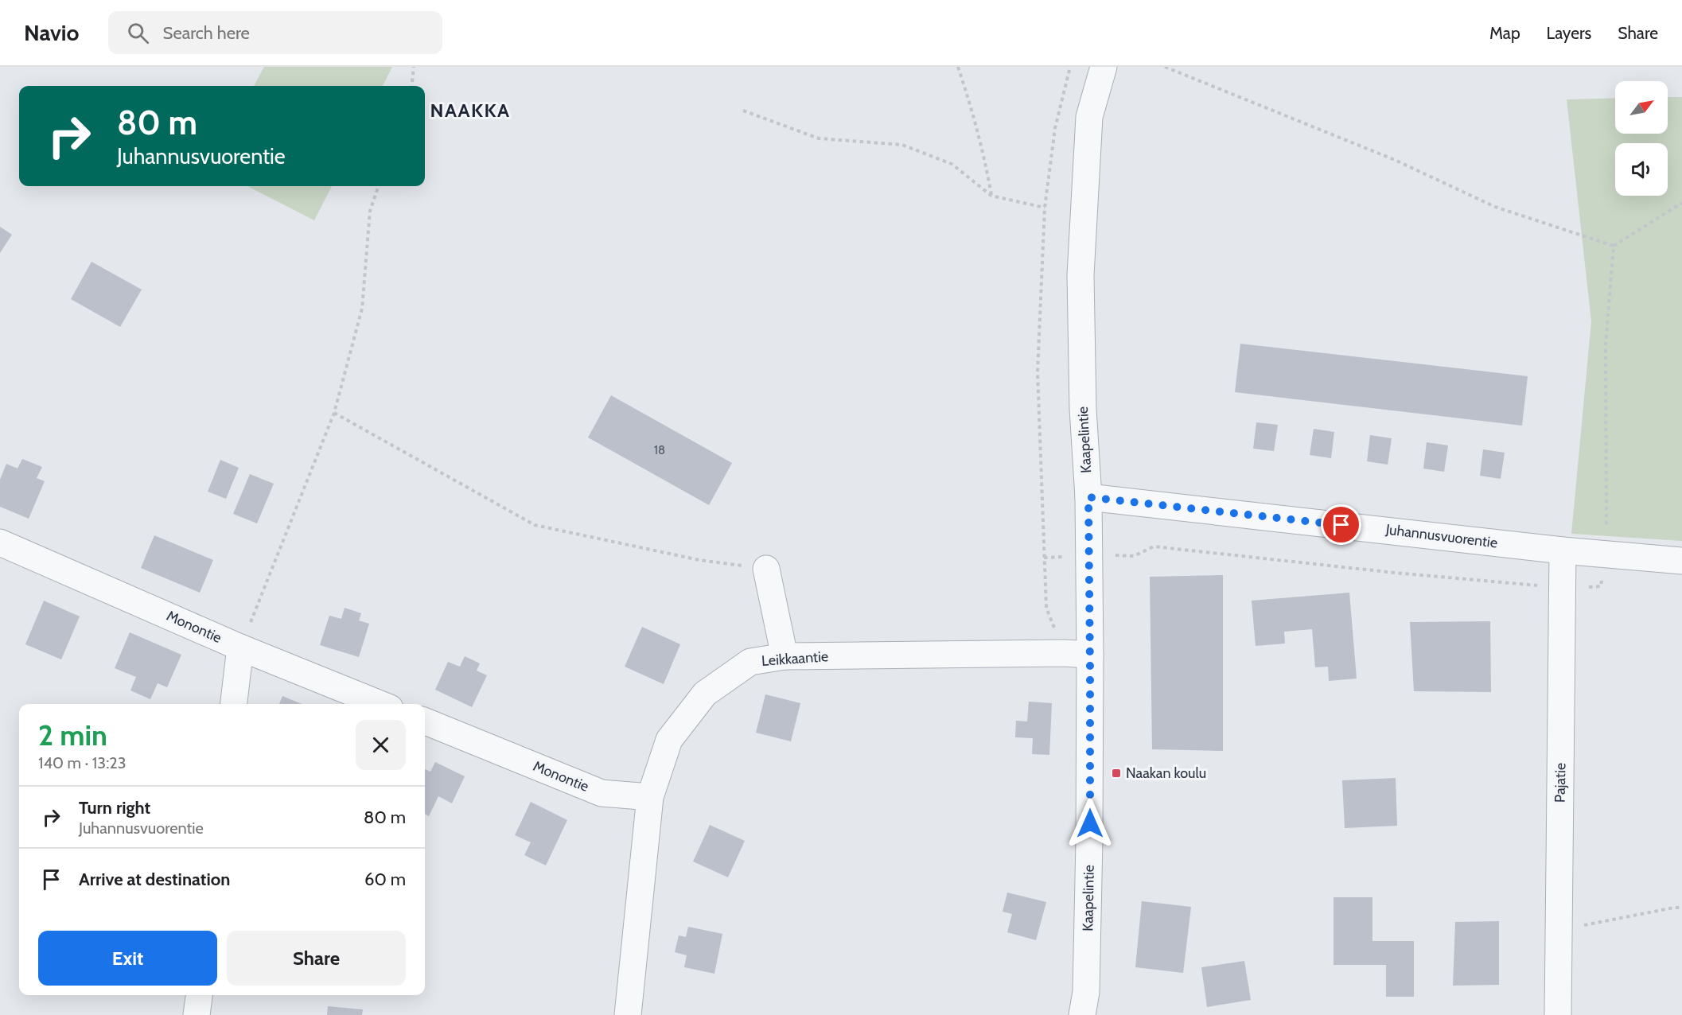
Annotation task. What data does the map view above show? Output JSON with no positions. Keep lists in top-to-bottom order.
{
  "streets": {
    "street": [
      "Kaapelintie",
      "Juhannusvuorentie",
      "Monontie",
      "Leikkaantie",
      "Pajatie"
    ]
  },
  "crossings": [
    ["Kaapelintie", "Juhannusvuorentie"],
    ["Kaapelintie", "Leikkaantie"],
    ["Juhannusvuorentie", "Pajatie"],
    ["Monontie", "Leikkaantie"]
  ],
  "districts": ["NAAKKA"],
  "places": {
    "transit": ["Naakan koulu"]
  },
  "house_numbers": ["18"],
  "north": "top right",
  "page": {
    "header": "Navio",
    "search": "Search here",
    "nav": ["Map", "Layers", "Share"],
    "turn": ["80 m", "Juhannusvuorentie"],
    "heading": ["2 min", "140 m · 13:23"],
    "list": [
      {
        "name": "Turn right",
        "note": "Juhannusvuorentie",
        "value": "80 m"
      },
      {
        "name": "Arrive at destination",
        "value": "60 m"
      }
    ],
    "buttons": ["Exit", "Share"]
  }
}
